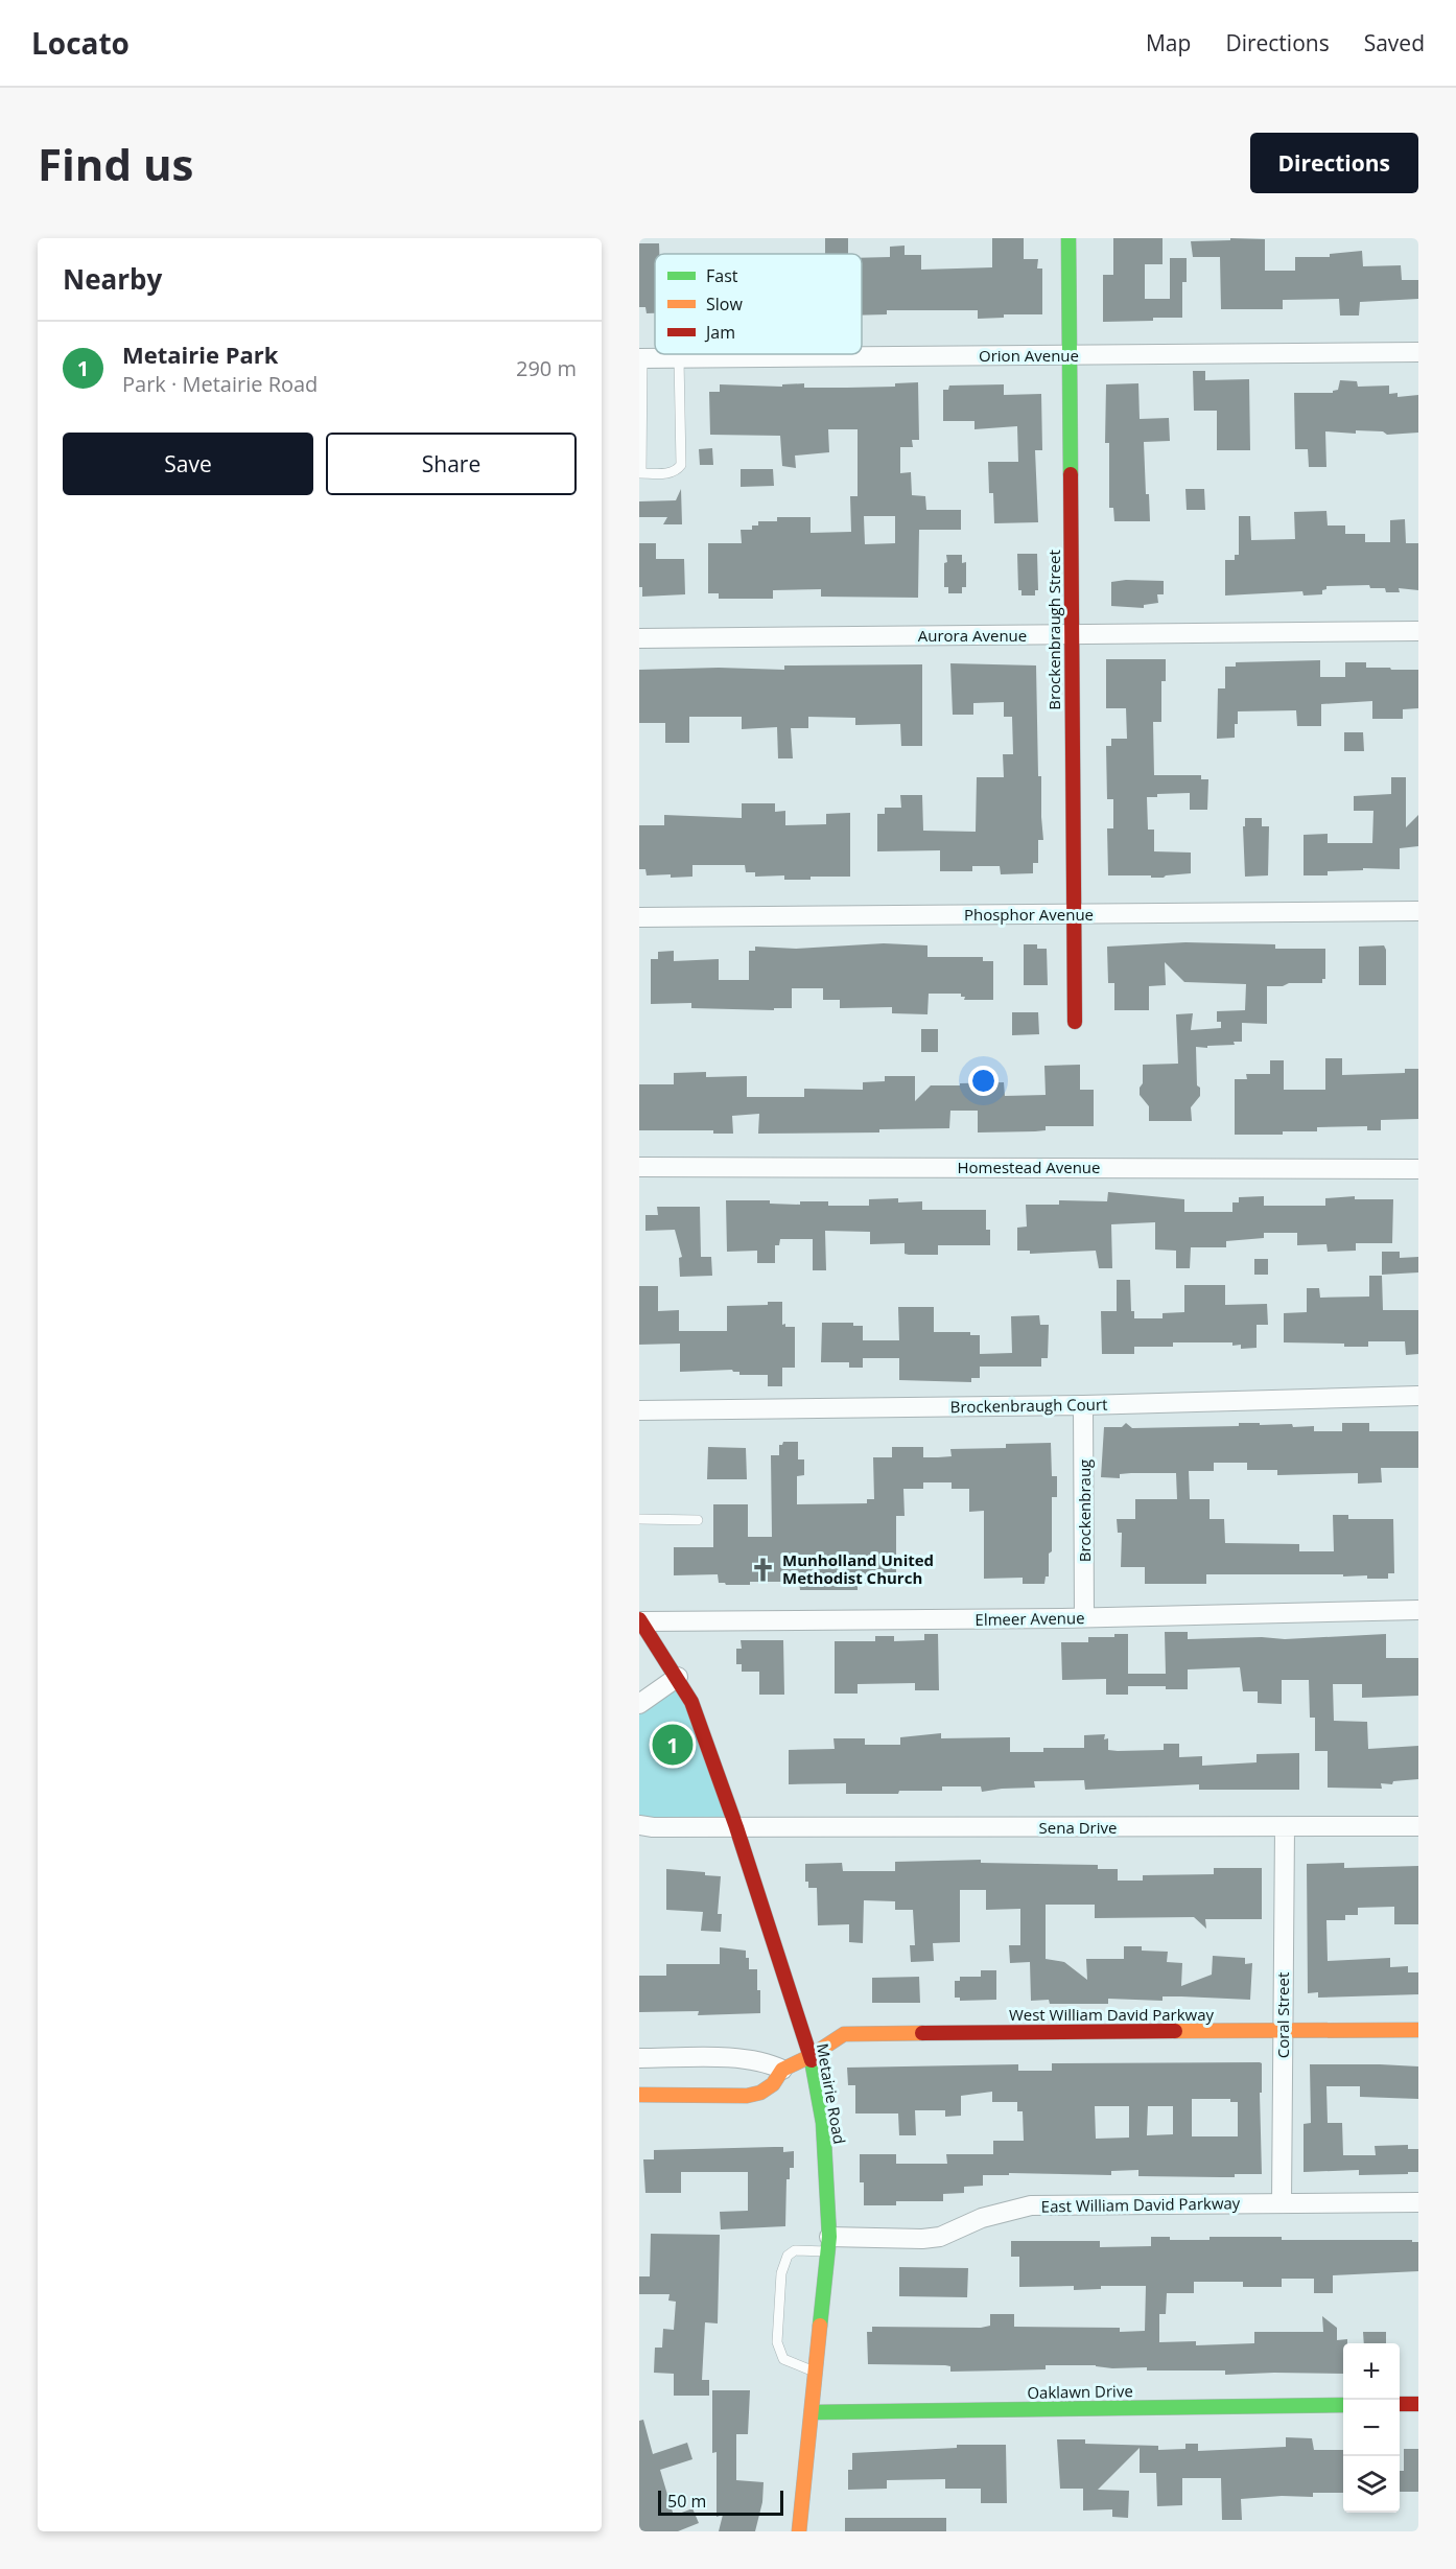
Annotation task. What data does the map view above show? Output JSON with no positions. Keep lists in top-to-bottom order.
{
  "streets": {
    "street": [
      "Orion Avenue",
      "Brockenbraugh Street",
      "Aurora Avenue",
      "Phosphor Avenue",
      "Homestead Avenue",
      "Brockenbraugh Court",
      "Brockenbraug",
      "Elmeer Avenue",
      "Sena Drive",
      "West William David Parkway",
      "Coral Street",
      "Metairie Road",
      "East William David Parkway",
      "Oaklawn Drive"
    ]
  },
  "crossings": [
    ["Orion Avenue", "Brockenbraugh Street"],
    ["Brockenbraugh Street", "Aurora Avenue"],
    ["Brockenbraugh Street", "Phosphor Avenue"],
    ["Brockenbraugh Court", "Brockenbraug"],
    ["Brockenbraug", "Elmeer Avenue"],
    ["Elmeer Avenue", "Metairie Road"],
    ["Sena Drive", "Coral Street"],
    ["Sena Drive", "Metairie Road"],
    ["West William David Parkway", "Coral Street"],
    ["West William David Parkway", "Metairie Road"],
    ["Coral Street", "East William David Parkway"],
    ["Metairie Road", "East William David Parkway"],
    ["Metairie Road", "Oaklawn Drive"]
  ],
  "places": {
    "church": ["Munholland United Methodist Church"]
  },
  "legend": ["Fast", "Slow", "Jam"],
  "scale_bar": "50 m",
  "page": {
    "header": "Locato",
    "nav": ["Map", "Directions", "Saved"],
    "buttons": [
      "Directions",
      ["Save", "Share"]
    ],
    "title": "Find us",
    "heading": "Nearby",
    "list": [
      {
        "mark": "1",
        "name": "Metairie Park",
        "note": "Park · Metairie Road",
        "value": "290 m"
      }
    ],
    "pins": "1",
    "map_buttons": ["+", "−"],
    "scale": "50 m"
  }
}
